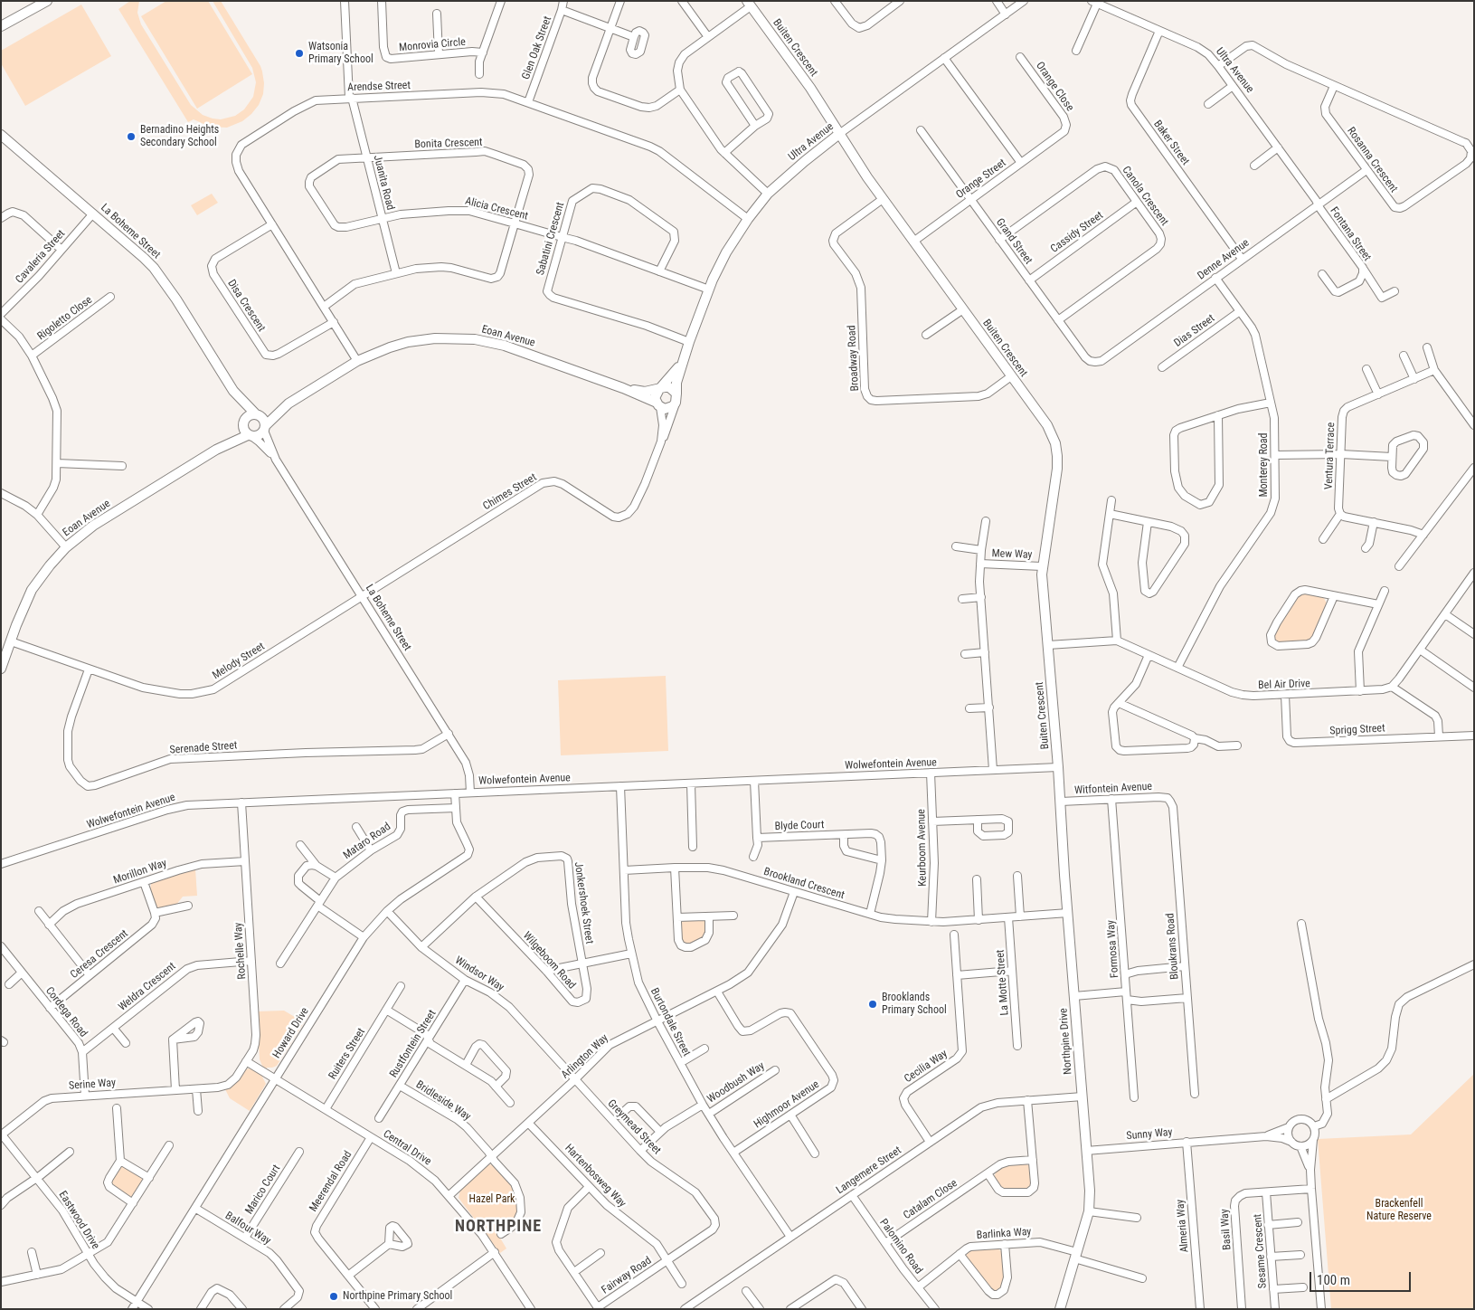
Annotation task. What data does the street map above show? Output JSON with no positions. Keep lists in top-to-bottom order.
{
  "streets": {
    "street": [
      "Monrovia Circle",
      "Glen Oak Street",
      "Buiten Crescent",
      "Ultra Avenue",
      "Arendse Street",
      "Orange Close",
      "Baker Street",
      "Bonita Crescent",
      "Rosanna Crescent",
      "Orange Street",
      "Juanita Road",
      "Canola Crescent",
      "Alicia Crescent",
      "La Boheme Street",
      "Cassidy Street",
      "Fontana Street",
      "Sabatini Crescent",
      "Grand Street",
      "Cavaleria Street",
      "Denne Avenue",
      "Disa Crescent",
      "Rigoletto Close",
      "Dias Street",
      "Eoan Avenue",
      "Broadway Road",
      "Ventura Terrace",
      "Monterey Road",
      "Chimes Street",
      "Mew Way",
      "Melody Street",
      "Bel Air Drive",
      "Sprigg Street",
      "Serenade Street",
      "Wolwefontein Avenue",
      "Witfontein Avenue",
      "Blyde Court",
      "Mataro Road",
      "Keurboom Avenue",
      "Morillon Way",
      "Brookland Crescent",
      "Jonkershoek Street",
      "Bloukrans Road",
      "Formosa Way",
      "Rochelle Way",
      "Ceresa Crescent",
      "Wilgeboom Road",
      "Windsor Way",
      "La Motte Street",
      "Weldra Crescent",
      "Cordega Road",
      "Burtondale Street",
      "Howard Drive",
      "Northpine Drive",
      "Rustfontein Street",
      "Ruiters Street",
      "Arlington Way",
      "Cecilia Way",
      "Woodbush Way",
      "Serine Way",
      "Bridleside Way",
      "Highmoor Avenue",
      "Greymead Street",
      "Sunny Way",
      "Central Drive",
      "Langemere Street",
      "Hartenbosweg Way",
      "Meerendal Road",
      "Marico Court",
      "Catalam Close",
      "Eastwood Drive",
      "Almeria Way",
      "Balfour Way",
      "Basil Way",
      "Barlinka Way",
      "Palomino Road",
      "Sesame Crescent",
      "Fairway Road"
    ]
  },
  "crossings": [
    ["Glen Oak Street", "Arendse Street"],
    ["Buiten Crescent", "Ultra Avenue"],
    ["Buiten Crescent", "Orange Street"],
    ["Buiten Crescent", "Broadway Road"],
    ["Buiten Crescent", "Mew Way"],
    ["Buiten Crescent", "Bel Air Drive"],
    ["Buiten Crescent", "Wolwefontein Avenue"],
    ["Buiten Crescent", "Northpine Drive"],
    ["Ultra Avenue", "Arendse Street"],
    ["Ultra Avenue", "Baker Street"],
    ["Ultra Avenue", "Rosanna Crescent"],
    ["Ultra Avenue", "Orange Street"],
    ["Ultra Avenue", "Alicia Crescent"],
    ["Ultra Avenue", "Fontana Street"],
    ["Ultra Avenue", "Sabatini Crescent"],
    ["Ultra Avenue", "Denne Avenue"],
    ["Ultra Avenue", "Eoan Avenue"],
    ["Ultra Avenue", "Chimes Street"],
    ["Arendse Street", "Bonita Crescent"],
    ["Arendse Street", "Juanita Road"],
    ["Arendse Street", "Disa Crescent"],
    ["Arendse Street", "Eoan Avenue"],
    ["Orange Close", "Orange Street"],
    ["Baker Street", "Denne Avenue"],
    ["Bonita Crescent", "Juanita Road"],
    ["Bonita Crescent", "Alicia Crescent"],
    ["Rosanna Crescent", "Denne Avenue"],
    ["Orange Street", "Grand Street"],
    ["Juanita Road", "Alicia Crescent"],
    ["Canola Crescent", "Cassidy Street"],
    ["Canola Crescent", "Grand Street"],
    ["Alicia Crescent", "Sabatini Crescent"],
    ["La Boheme Street", "Cavaleria Street"],
    ["La Boheme Street", "Eoan Avenue"],
    ["La Boheme Street", "Chimes Street"],
    ["La Boheme Street", "Melody Street"],
    ["La Boheme Street", "Serenade Street"],
    ["La Boheme Street", "Wolwefontein Avenue"],
    ["Cassidy Street", "Grand Street"],
    ["Fontana Street", "Denne Avenue"],
    ["Grand Street", "Denne Avenue"],
    ["Denne Avenue", "Monterey Road"],
    ["Dias Street", "Monterey Road"],
    ["Eoan Avenue", "Chimes Street"],
    ["Eoan Avenue", "Melody Street"],
    ["Monterey Road", "Bel Air Drive"],
    ["Chimes Street", "Melody Street"],
    ["Melody Street", "Serenade Street"],
    ["Bel Air Drive", "Sprigg Street"],
    ["Wolwefontein Avenue", "Keurboom Avenue"],
    ["Wolwefontein Avenue", "Rochelle Way"],
    ["Wolwefontein Avenue", "Burtondale Street"],
    ["Wolwefontein Avenue", "Howard Drive"],
    ["Wolwefontein Avenue", "Northpine Drive"],
    ["Witfontein Avenue", "Bloukrans Road"],
    ["Witfontein Avenue", "Formosa Way"],
    ["Witfontein Avenue", "Northpine Drive"],
    ["Blyde Court", "Brookland Crescent"],
    ["Mataro Road", "Howard Drive"],
    ["Keurboom Avenue", "Brookland Crescent"],
    ["Morillon Way", "Rochelle Way"],
    ["Brookland Crescent", "La Motte Street"],
    ["Brookland Crescent", "Burtondale Street"],
    ["Brookland Crescent", "Northpine Drive"],
    ["Brookland Crescent", "Arlington Way"],
    ["Jonkershoek Street", "Wilgeboom Road"],
    ["Jonkershoek Street", "Windsor Way"],
    ["Rochelle Way", "Weldra Crescent"],
    ["Rochelle Way", "Serine Way"],
    ["Ceresa Crescent", "Cordega Road"],
    ["Windsor Way", "Howard Drive"],
    ["Windsor Way", "Rustfontein Street"],
    ["Windsor Way", "Arlington Way"],
    ["Windsor Way", "Greymead Street"],
    ["Weldra Crescent", "Cordega Road"],
    ["Cordega Road", "Serine Way"],
    ["Burtondale Street", "Arlington Way"],
    ["Burtondale Street", "Woodbush Way"],
    ["Burtondale Street", "Highmoor Avenue"],
    ["Burtondale Street", "Langemere Street"],
    ["Howard Drive", "Central Drive"],
    ["Howard Drive", "Eastwood Drive"],
    ["Howard Drive", "Balfour Way"],
    ["Northpine Drive", "Sunny Way"],
    ["Northpine Drive", "Langemere Street"],
    ["Northpine Drive", "Barlinka Way"],
    ["Rustfontein Street", "Bridleside Way"],
    ["Ruiters Street", "Central Drive"],
    ["Arlington Way", "Bridleside Way"],
    ["Arlington Way", "Highmoor Avenue"],
    ["Arlington Way", "Greymead Street"],
    ["Arlington Way", "Central Drive"],
    ["Arlington Way", "Hartenbosweg Way"],
    ["Cecilia Way", "Langemere Street"],
    ["Serine Way", "Eastwood Drive"],
    ["Greymead Street", "Fairway Road"],
    ["Sunny Way", "Almeria Way"],
    ["Central Drive", "Meerendal Road"],
    ["Langemere Street", "Palomino Road"],
    ["Hartenbosweg Way", "Fairway Road"],
    ["Marico Court", "Balfour Way"],
    ["Catalam Close", "Palomino Road"],
    ["Basil Way", "Sesame Crescent"],
    ["Barlinka Way", "Palomino Road"]
  ],
  "districts": ["NORTHPINE"],
  "parks": ["Hazel Park", "Brackenfell Nature Reserve"],
  "places": [
    "Watsonia Primary School",
    "Bernadino Heights Secondary School",
    "Brooklands Primary School",
    "Northpine Primary School"
  ],
  "scale_bar": "100 m"
}
